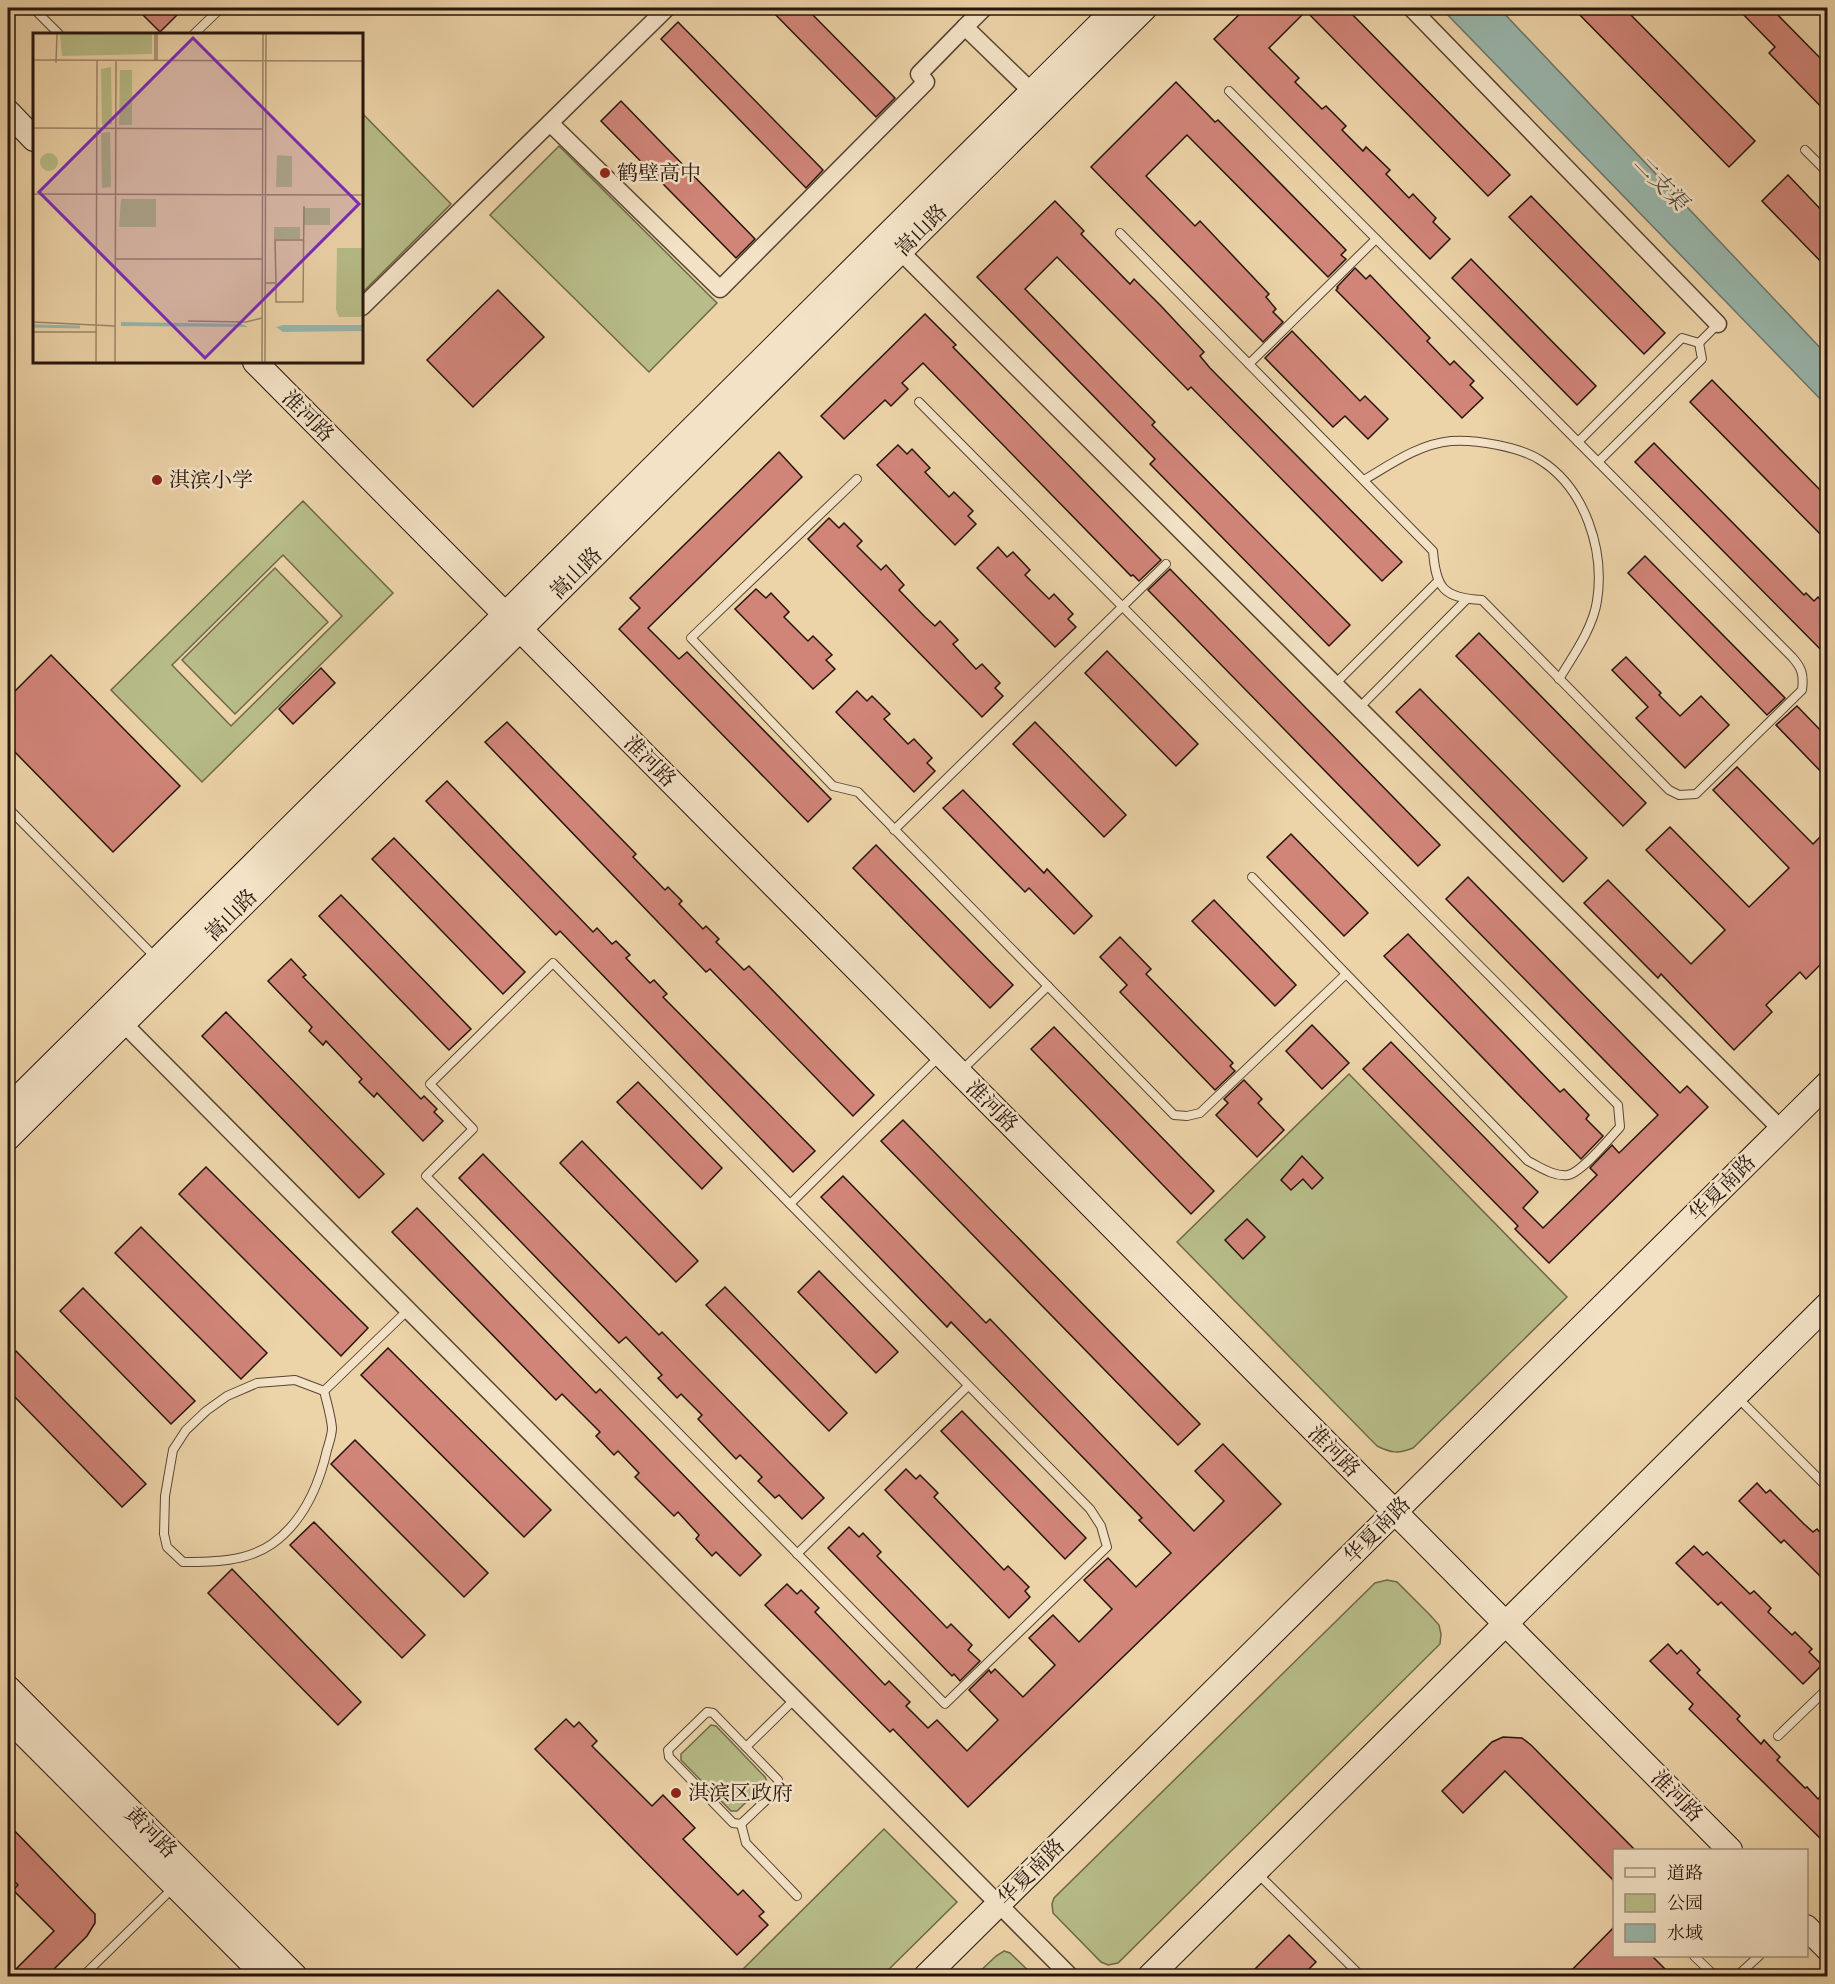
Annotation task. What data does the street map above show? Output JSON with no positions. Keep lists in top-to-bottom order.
{
  "streets": {
    "street": [
      "嵩山路",
      "淮河路",
      "华夏南路",
      "黄河路"
    ]
  },
  "crossings": [
    ["嵩山路", "淮河路"],
    ["淮河路", "华夏南路"]
  ],
  "water": ["二支渠"],
  "places": ["鹤壁高中", "淇滨小学", "淇滨区政府"],
  "legend": ["道路", "公园", "水域"]
}
